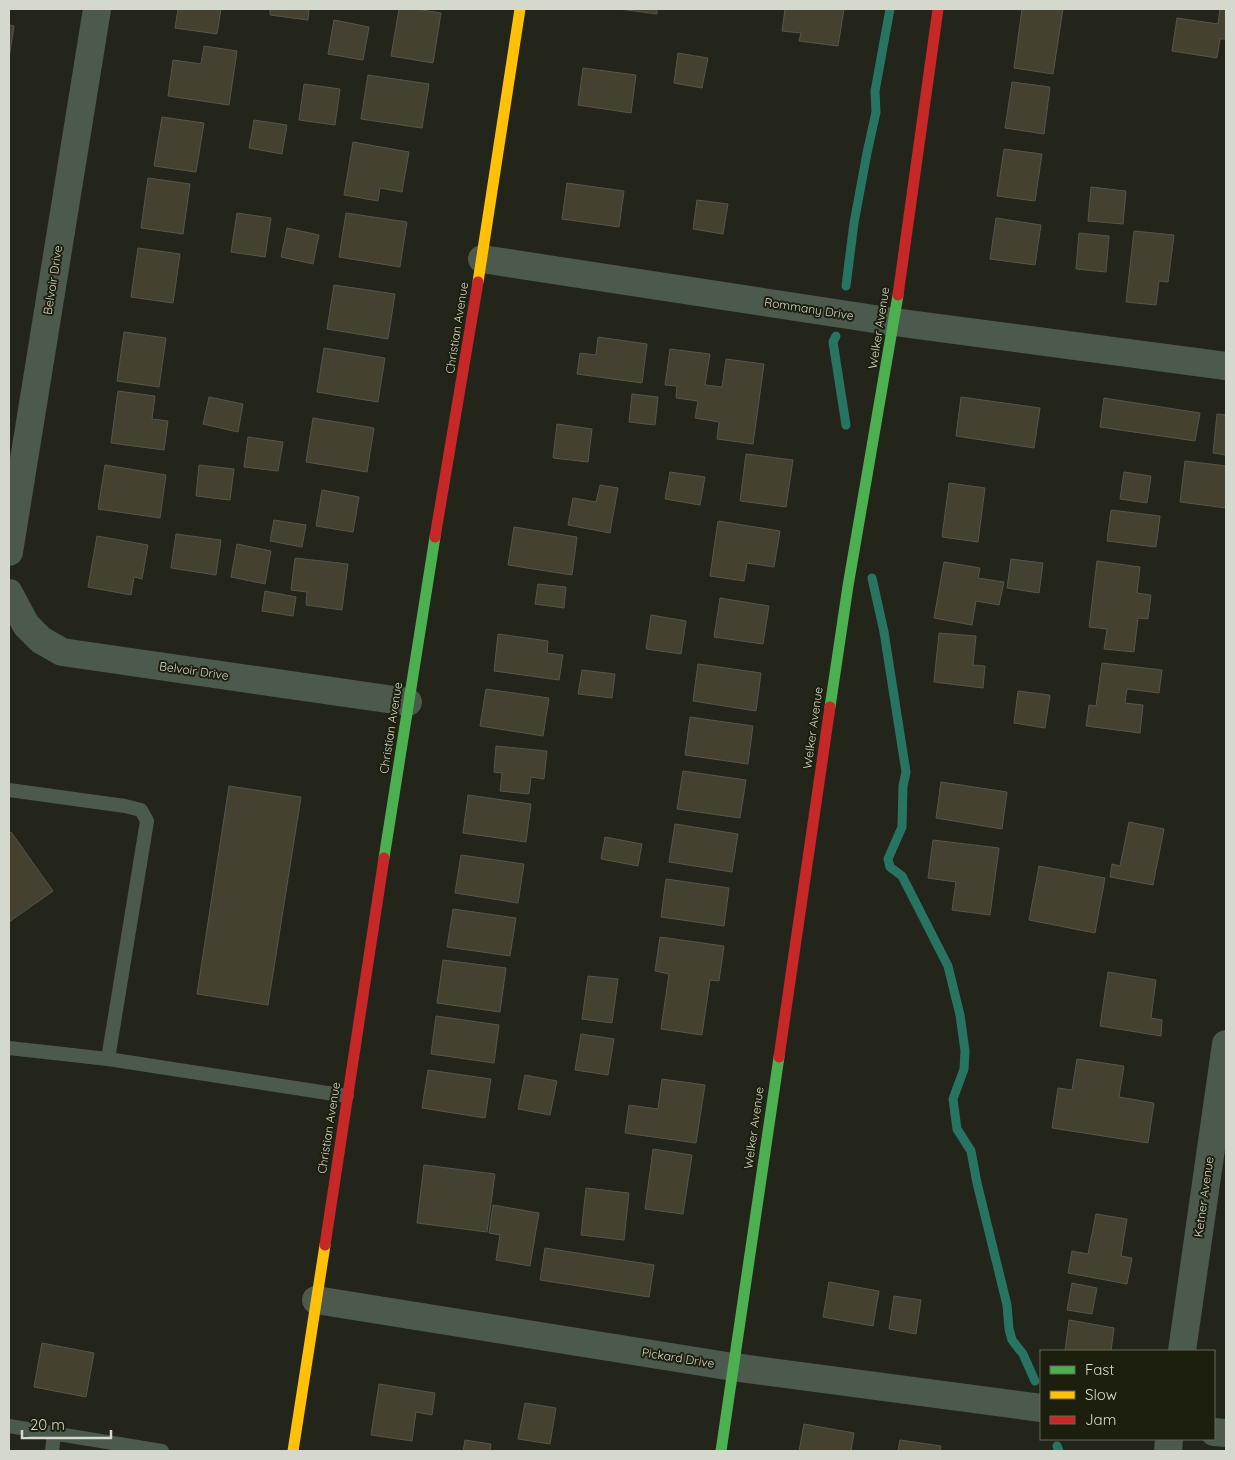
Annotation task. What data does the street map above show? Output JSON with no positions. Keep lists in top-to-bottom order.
{
  "streets": {
    "street": [
      "Belvoir Drive",
      "Rommany Drive",
      "Christian Avenue",
      "Welker Avenue",
      "Ketner Avenue",
      "Pickard Drive"
    ]
  },
  "crossings": [
    ["Belvoir Drive", "Christian Avenue"],
    ["Rommany Drive", "Christian Avenue"],
    ["Rommany Drive", "Welker Avenue"],
    ["Christian Avenue", "Pickard Drive"],
    ["Welker Avenue", "Pickard Drive"]
  ],
  "legend": ["Fast", "Slow", "Jam"],
  "scale_bar": "20 m"
}
